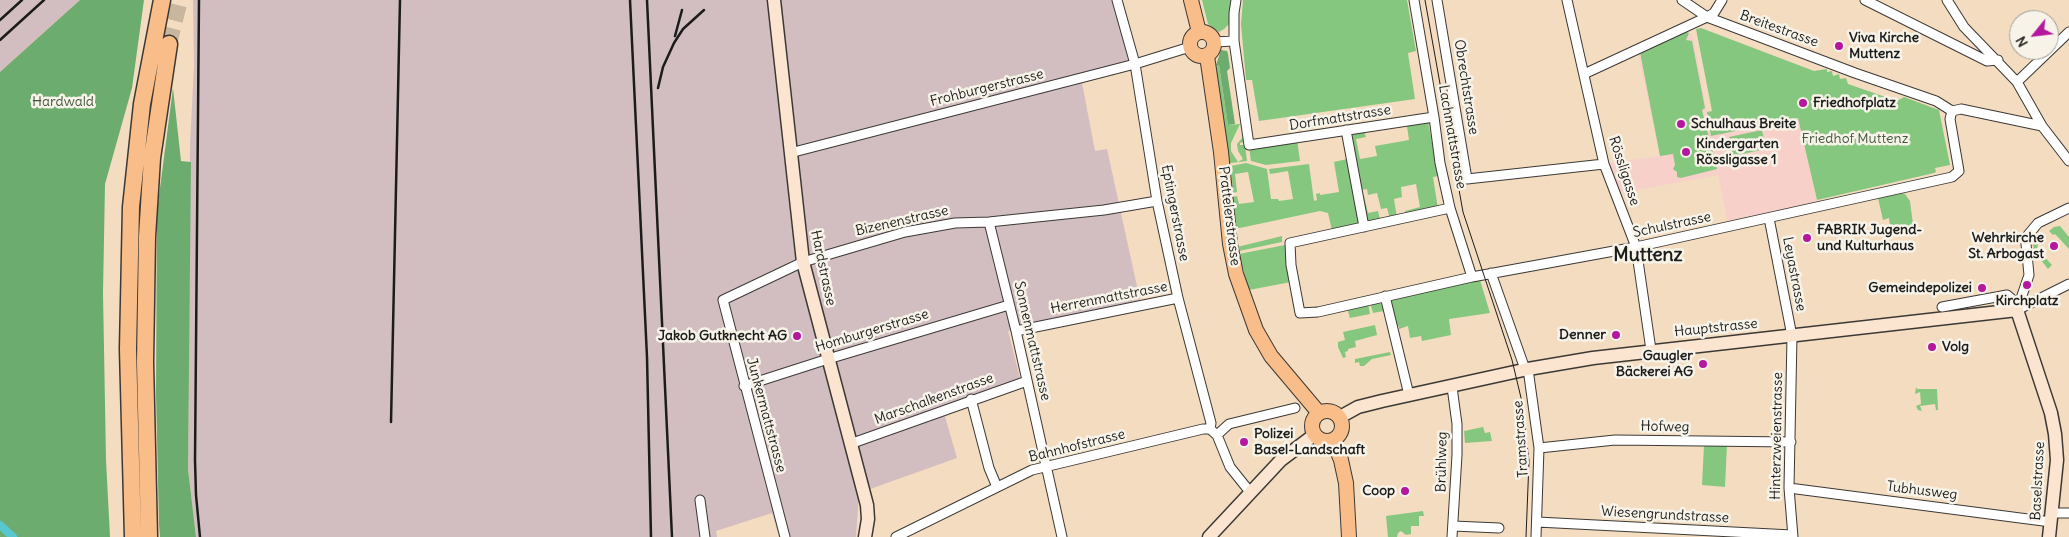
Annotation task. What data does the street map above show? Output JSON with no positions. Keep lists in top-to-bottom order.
{
  "streets": {
    "main road": ["Prattelerstrasse"],
    "street": [
      "Breitestrasse",
      "Obrechtstrasse",
      "Frohburgerstrasse",
      "Dorfmattstrasse",
      "Lachmattstrasse",
      "Rössligasse",
      "Eptingerstrasse",
      "Bizenenstrasse",
      "Schulstrasse",
      "Hardstrasse",
      "Leyastrasse",
      "Herrenmattstrasse",
      "Hauptstrasse",
      "Homburgerstrasse",
      "Sonnenmattstrasse",
      "Marschalkenstrasse",
      "Junkermattstrasse",
      "Hofweg",
      "Hinterzweienstrasse",
      "Tramstrasse",
      "Bahnhofstrasse",
      "Brühlweg",
      "Baselstrasse",
      "Tubhusweg",
      "Wiesengrundstrasse"
    ]
  },
  "crossings": [
    ["Breitestrasse", "Schulstrasse"],
    ["Obrechtstrasse", "Rössligasse"],
    ["Frohburgerstrasse", "Eptingerstrasse"],
    ["Frohburgerstrasse", "Prattelerstrasse"],
    ["Frohburgerstrasse", "Hardstrasse"],
    ["Dorfmattstrasse", "Lachmattstrasse"],
    ["Lachmattstrasse", "Schulstrasse"],
    ["Rössligasse", "Schulstrasse"],
    ["Rössligasse", "Hauptstrasse"],
    ["Eptingerstrasse", "Bizenenstrasse"],
    ["Eptingerstrasse", "Herrenmattstrasse"],
    ["Eptingerstrasse", "Bahnhofstrasse"],
    ["Prattelerstrasse", "Hauptstrasse"],
    ["Bizenenstrasse", "Hardstrasse"],
    ["Bizenenstrasse", "Sonnenmattstrasse"],
    ["Bizenenstrasse", "Junkermattstrasse"],
    ["Schulstrasse", "Leyastrasse"],
    ["Schulstrasse", "Tramstrasse"],
    ["Hardstrasse", "Homburgerstrasse"],
    ["Hardstrasse", "Marschalkenstrasse"],
    ["Leyastrasse", "Hauptstrasse"],
    ["Leyastrasse", "Hinterzweienstrasse"],
    ["Herrenmattstrasse", "Sonnenmattstrasse"],
    ["Hauptstrasse", "Hinterzweienstrasse"],
    ["Hauptstrasse", "Tramstrasse"],
    ["Hauptstrasse", "Brühlweg"],
    ["Hauptstrasse", "Baselstrasse"],
    ["Homburgerstrasse", "Sonnenmattstrasse"],
    ["Homburgerstrasse", "Junkermattstrasse"],
    ["Sonnenmattstrasse", "Marschalkenstrasse"],
    ["Sonnenmattstrasse", "Bahnhofstrasse"],
    ["Hofweg", "Hinterzweienstrasse"],
    ["Hofweg", "Tramstrasse"],
    ["Hinterzweienstrasse", "Tubhusweg"],
    ["Hinterzweienstrasse", "Wiesengrundstrasse"],
    ["Tramstrasse", "Wiesengrundstrasse"],
    ["Baselstrasse", "Tubhusweg"]
  ],
  "districts": ["Muttenz"],
  "parks": ["Hardwald", "Friedhof Muttenz"],
  "places": [
    "Viva Kirche Muttenz",
    "Friedhofplatz",
    "Schulhaus Breite",
    "Kindergarten Rössligasse 1",
    "FABRIK Jugend- und Kulturhaus",
    "Wehrkirche St. Arbogast",
    "Kirchplatz",
    "Gemeindepolizei",
    "Denner",
    "Jakob Gutknecht AG",
    "Volg",
    "Gaugler Bäckerei AG",
    "Polizei Basel-Landschaft",
    "Coop"
  ],
  "north": "bottom left"
}
